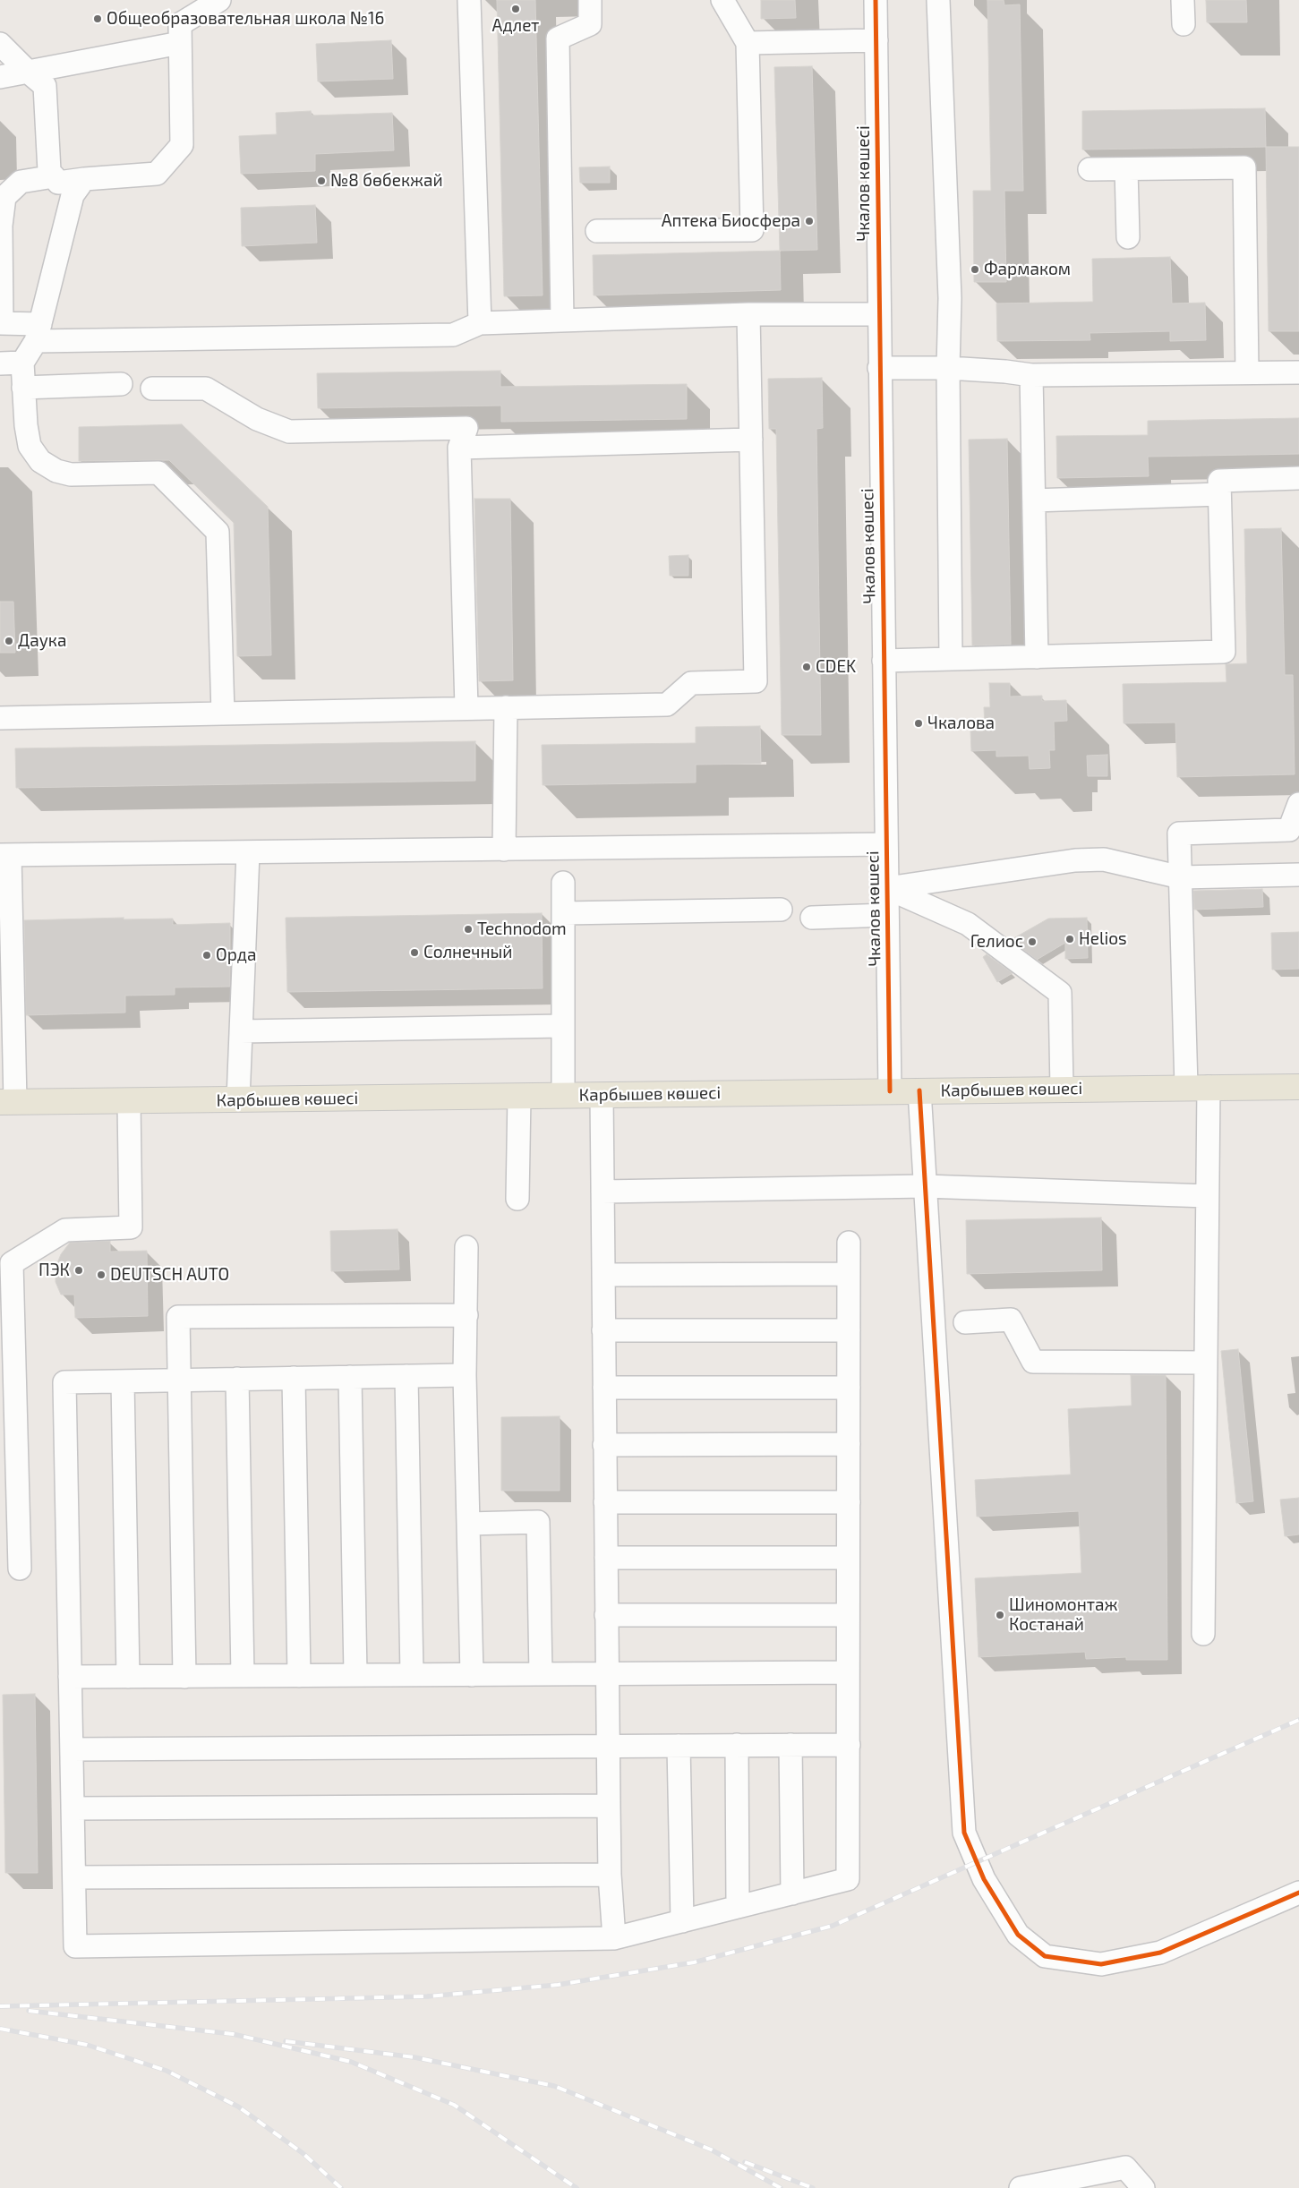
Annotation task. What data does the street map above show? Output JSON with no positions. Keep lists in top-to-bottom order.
{
  "streets": {
    "main road": ["Карбышев көшесі"],
    "street": ["Чкалов көшесі"]
  },
  "crossings": [
    ["Чкалов көшесі", "Карбышев көшесі"]
  ],
  "places": [
    "Адлет",
    "Общеобразовательная школа №16",
    "№8 бөбекжай",
    "Аптека Биосфера",
    "Фармаком",
    "Даука",
    "CDEK",
    "Чкалова",
    "Technodom",
    "Helios",
    "Гелиос",
    "Солнечный",
    "Орда",
    "ПЭК",
    "DEUTSCH AUTO",
    "Шиномонтаж Костанай"
  ]
}
